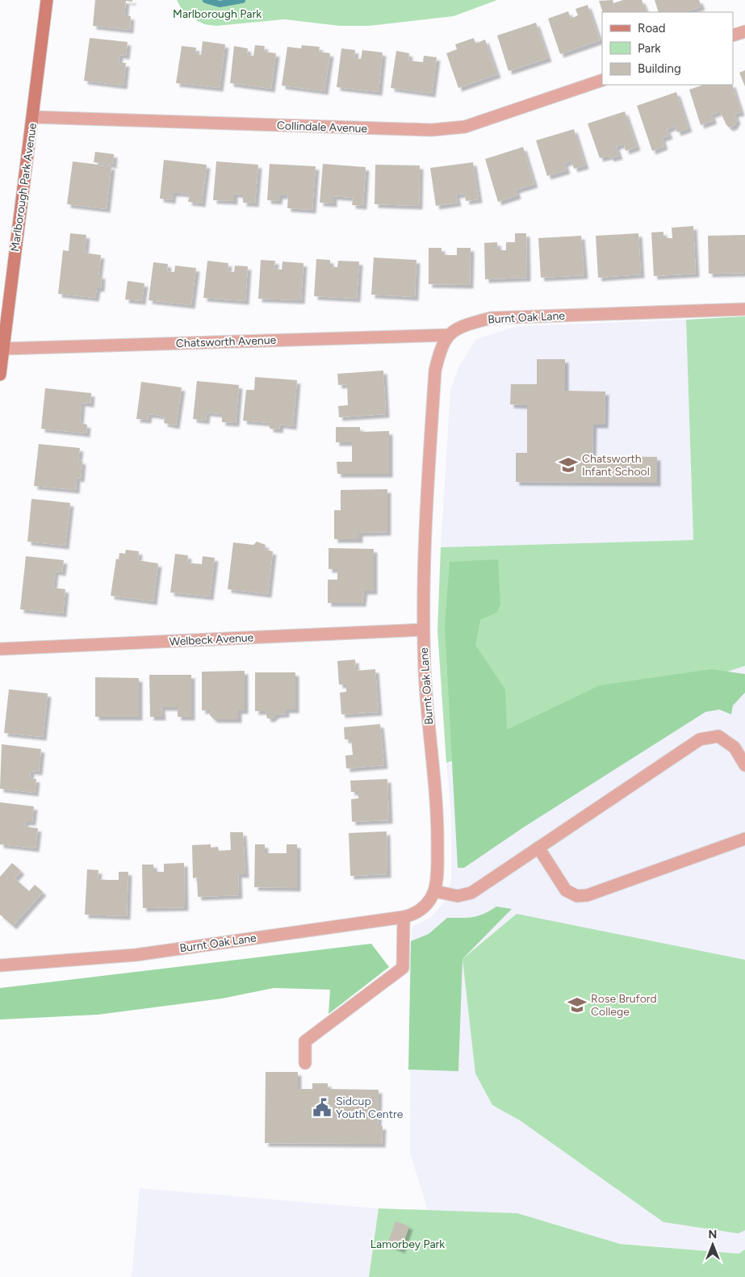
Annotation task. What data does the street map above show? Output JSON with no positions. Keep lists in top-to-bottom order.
{
  "streets": {
    "street": [
      "Collindale Avenue",
      "Marlborough Park Avenue",
      "Burnt Oak Lane",
      "Chatsworth Avenue",
      "Welbeck Avenue"
    ]
  },
  "crossings": [
    ["Collindale Avenue", "Marlborough Park Avenue"],
    ["Marlborough Park Avenue", "Chatsworth Avenue"],
    ["Burnt Oak Lane", "Chatsworth Avenue"],
    ["Burnt Oak Lane", "Welbeck Avenue"]
  ],
  "parks": ["Marlborough Park", "Lamorbey Park"],
  "places": {
    "school or university": ["Chatsworth Infant School", "Rose Bruford College"],
    "public building": ["Sidcup Youth Centre"]
  },
  "legend": ["Road", "Park", "Building"],
  "north": "top"
}
